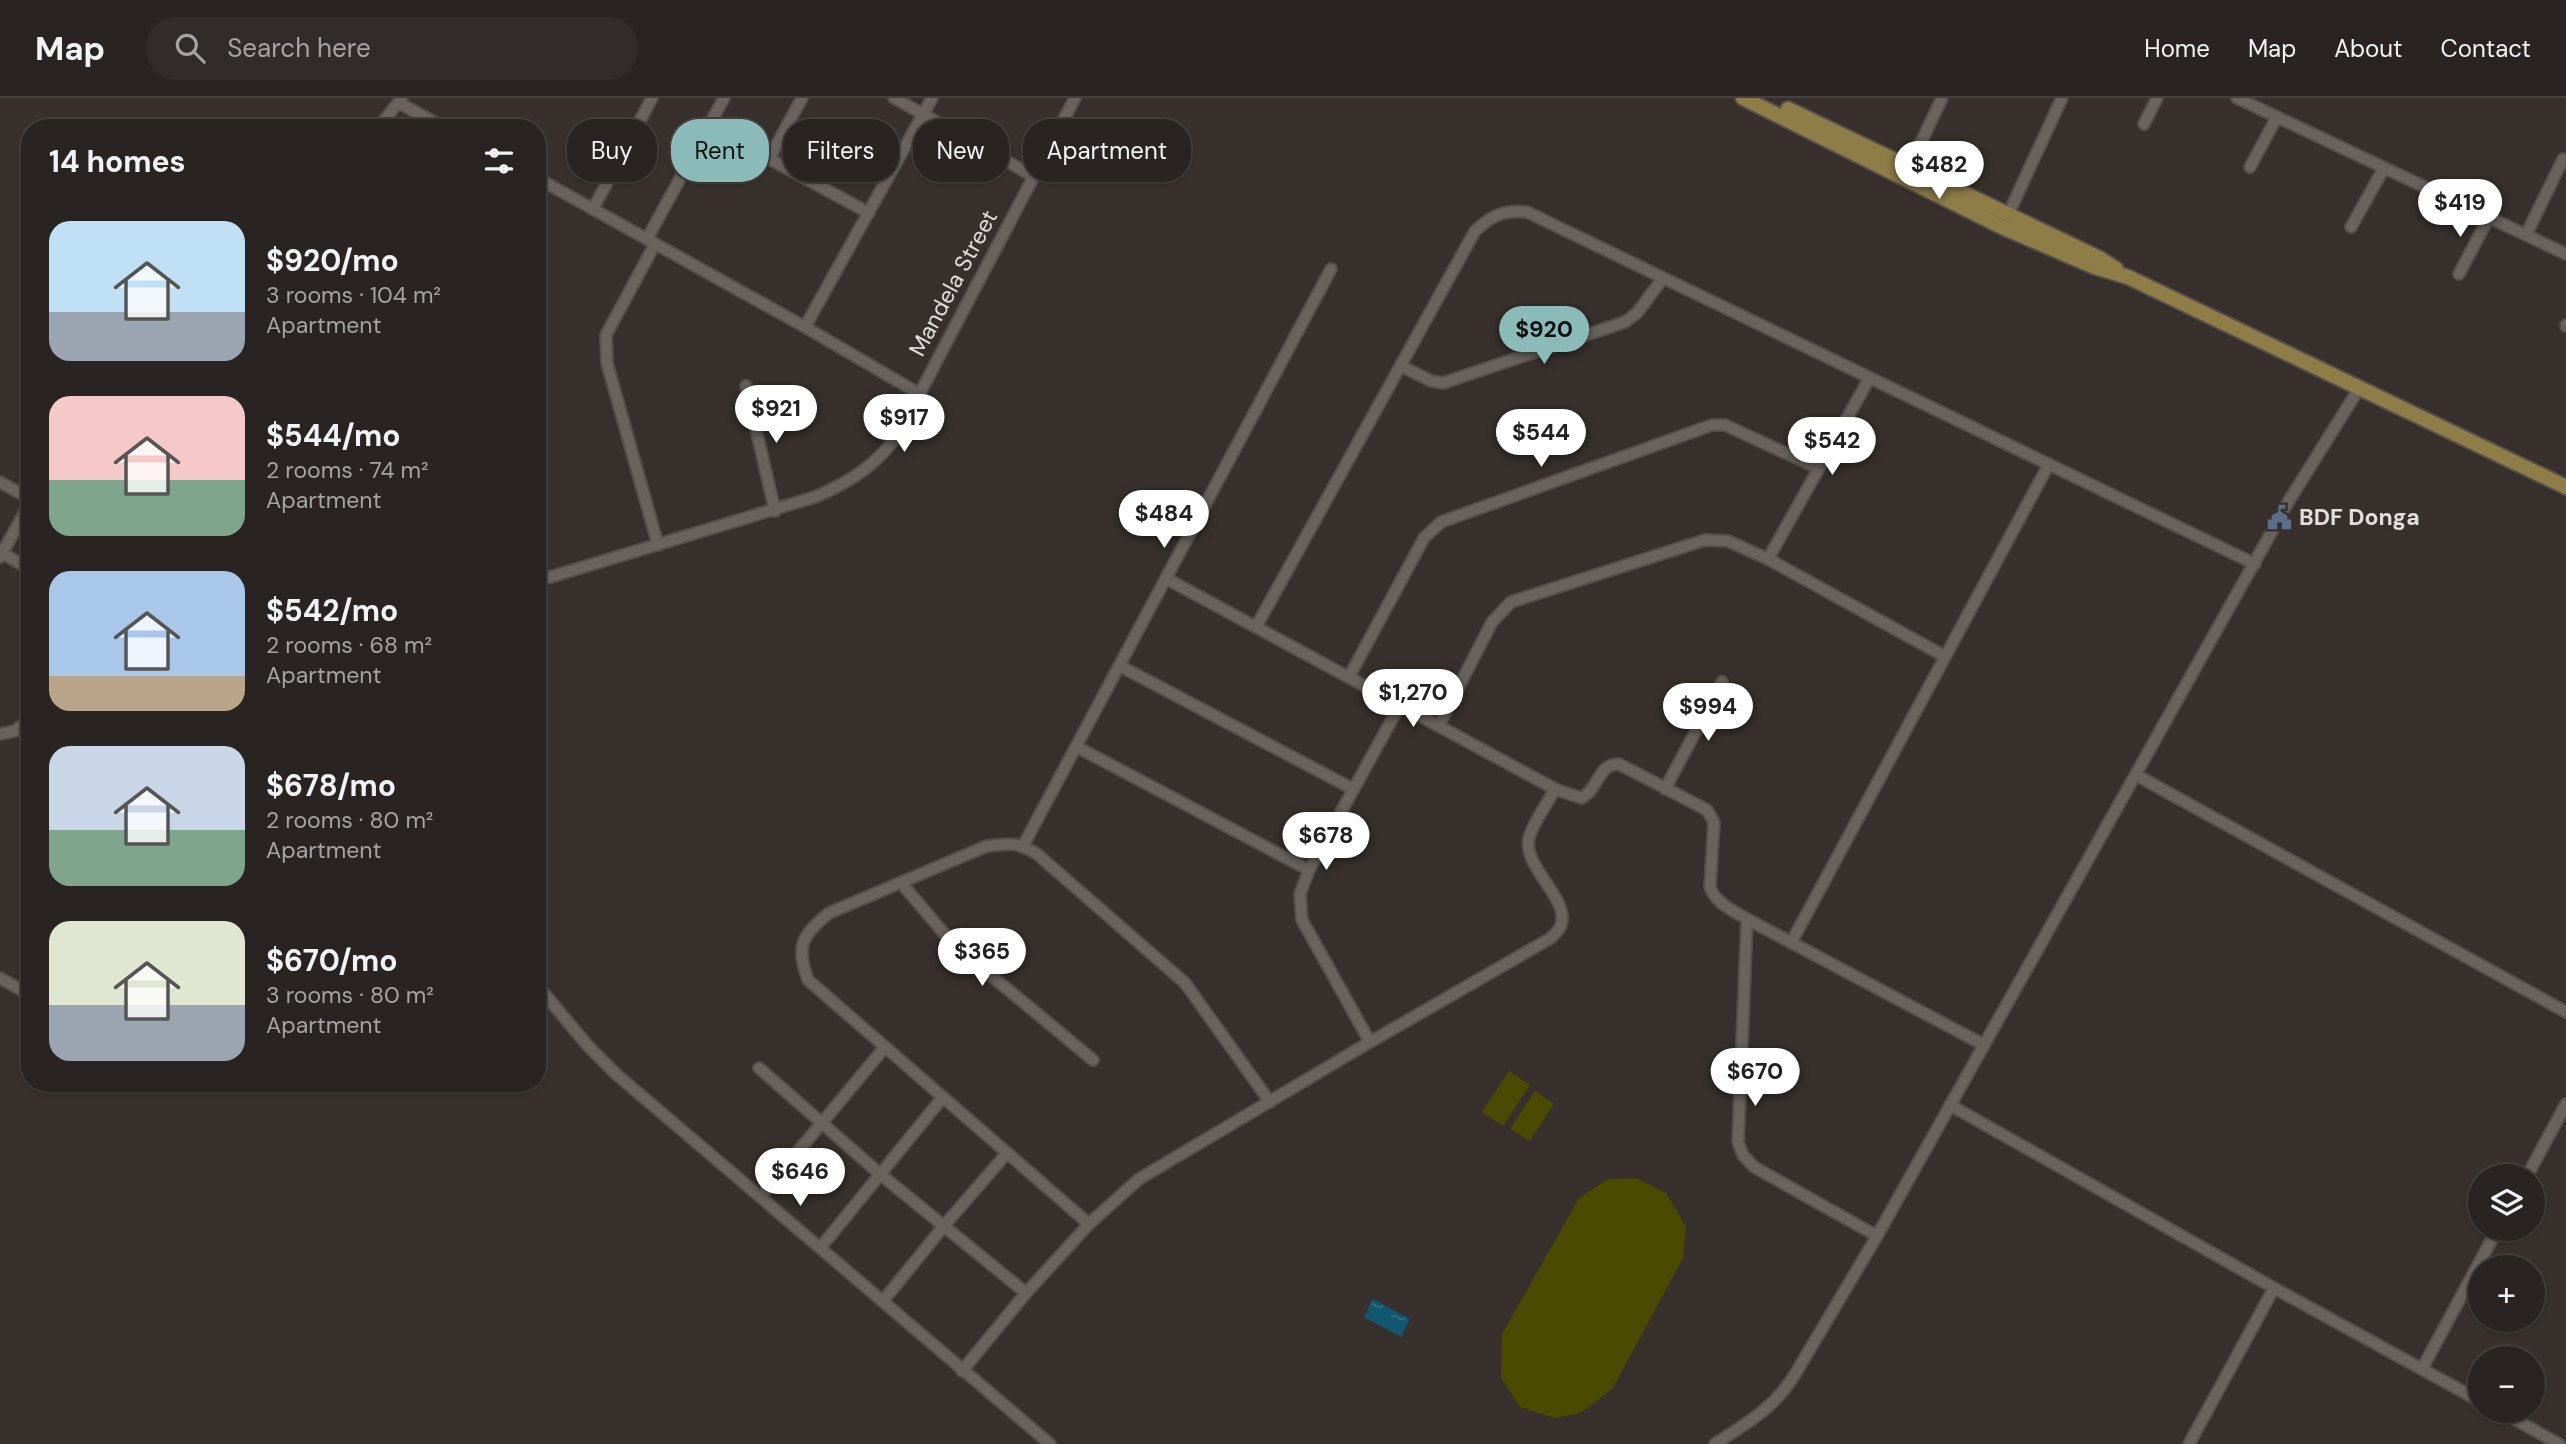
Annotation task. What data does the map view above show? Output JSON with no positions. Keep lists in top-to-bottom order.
{
  "streets": {
    "street": ["Mandela Street"]
  },
  "places": {
    "public building": ["BDF Donga"]
  },
  "page": {
    "header": "Map",
    "search": "Search here",
    "nav": [
      "Home",
      "Map",
      "About",
      "Contact"
    ],
    "chip": [
      "Buy",
      "Rent",
      "Filters",
      "New",
      "Apartment"
    ],
    "heading": "14 homes",
    "price": [
      "$482",
      "$419",
      "$920",
      "$921",
      "$917",
      "$544",
      "$542",
      "$484",
      "$1,270",
      "$994",
      "$678",
      "$365",
      "$670",
      "$646"
    ],
    "list": [
      {
        "name": "$920/mo",
        "note": "3 rooms · 104 m² · Apartment"
      },
      {
        "name": "$544/mo",
        "note": "2 rooms · 74 m² · Apartment"
      },
      {
        "name": "$542/mo",
        "note": "2 rooms · 68 m² · Apartment"
      },
      {
        "name": "$678/mo",
        "note": "2 rooms · 80 m² · Apartment"
      },
      {
        "name": "$670/mo",
        "note": "3 rooms · 80 m² · Apartment"
      }
    ],
    "map_buttons": ["+", "−"]
  }
}
